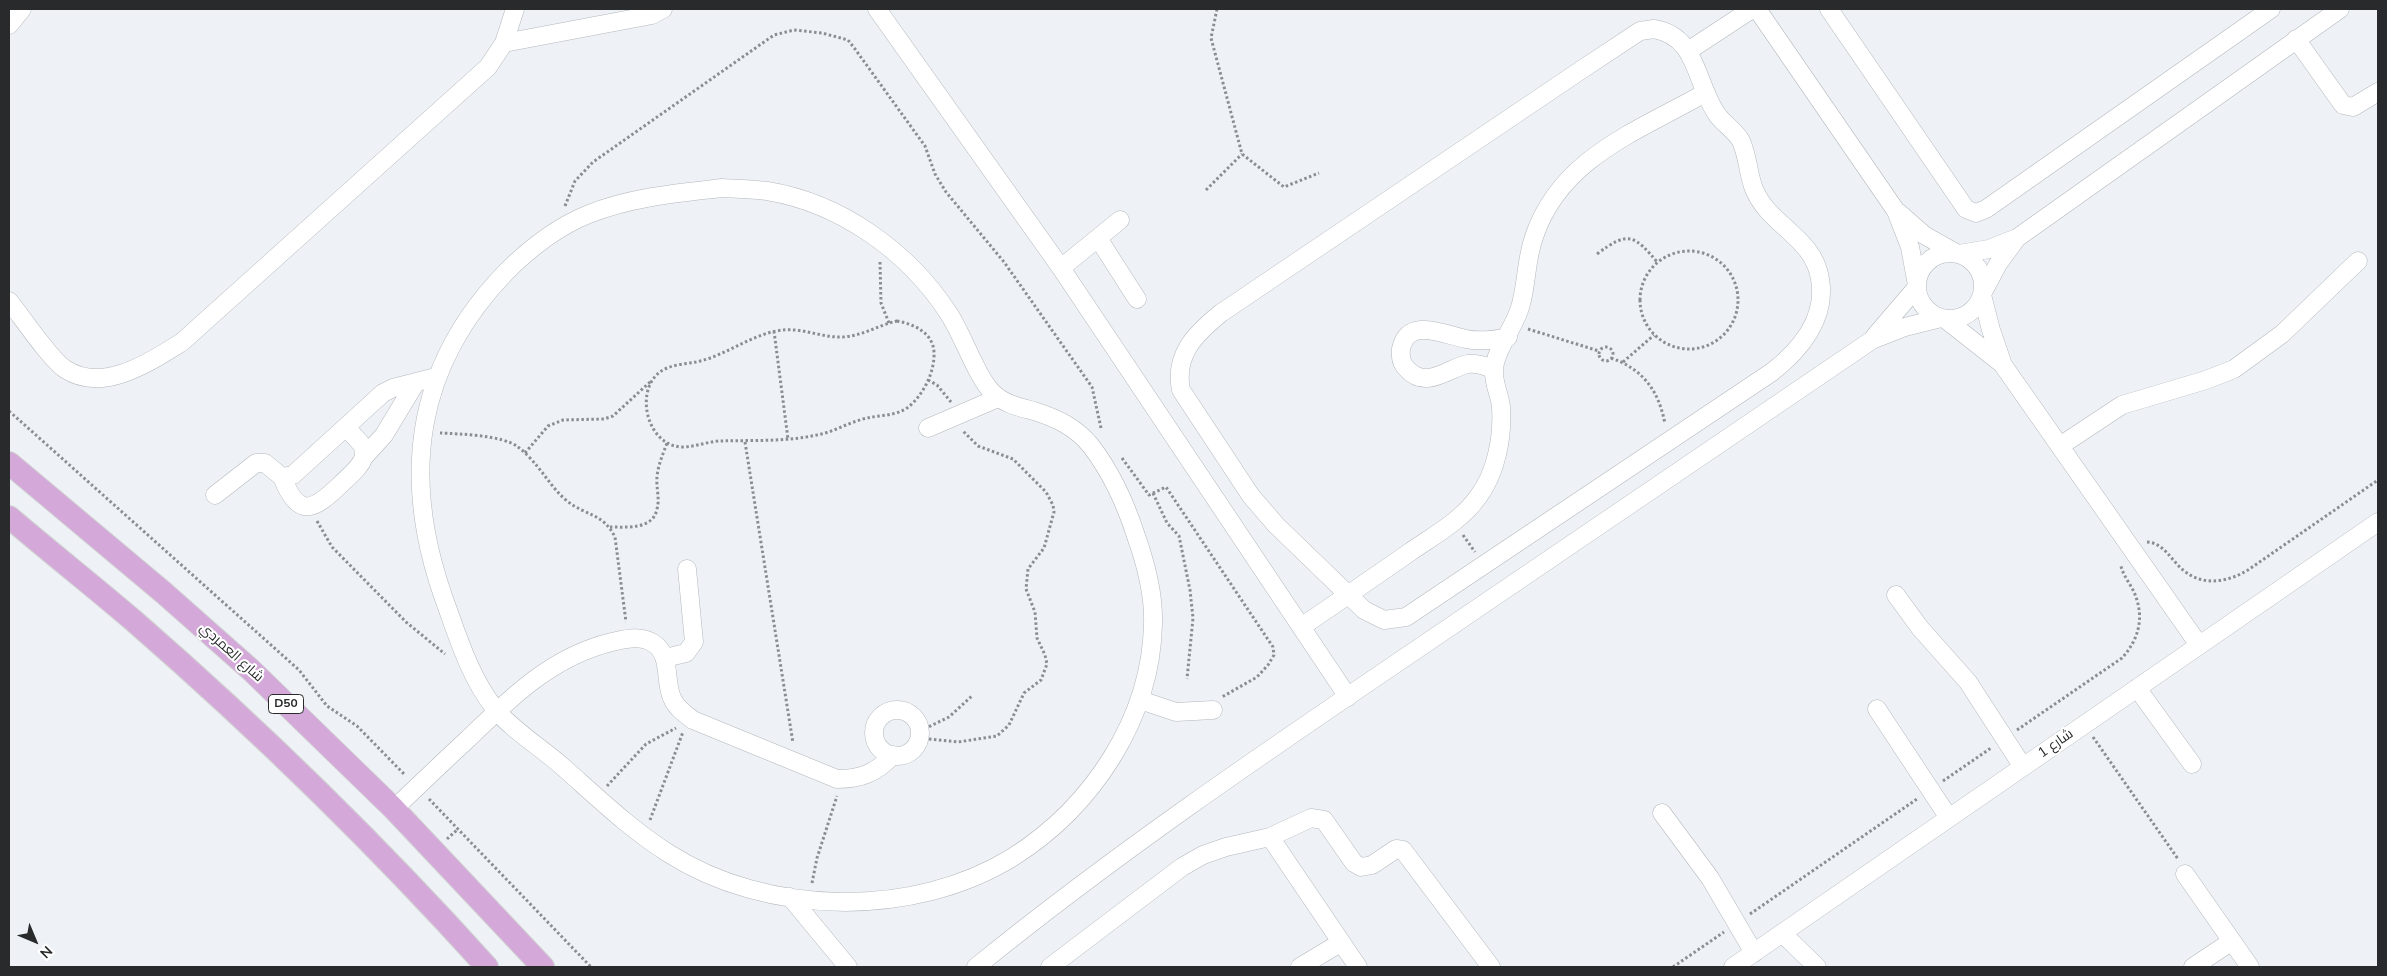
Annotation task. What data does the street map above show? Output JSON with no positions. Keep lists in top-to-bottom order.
{
  "streets": {
    "main road": ["شارع العمردي", "D50"],
    "street": ["شارع 1"]
  },
  "north": "bottom right"
}
